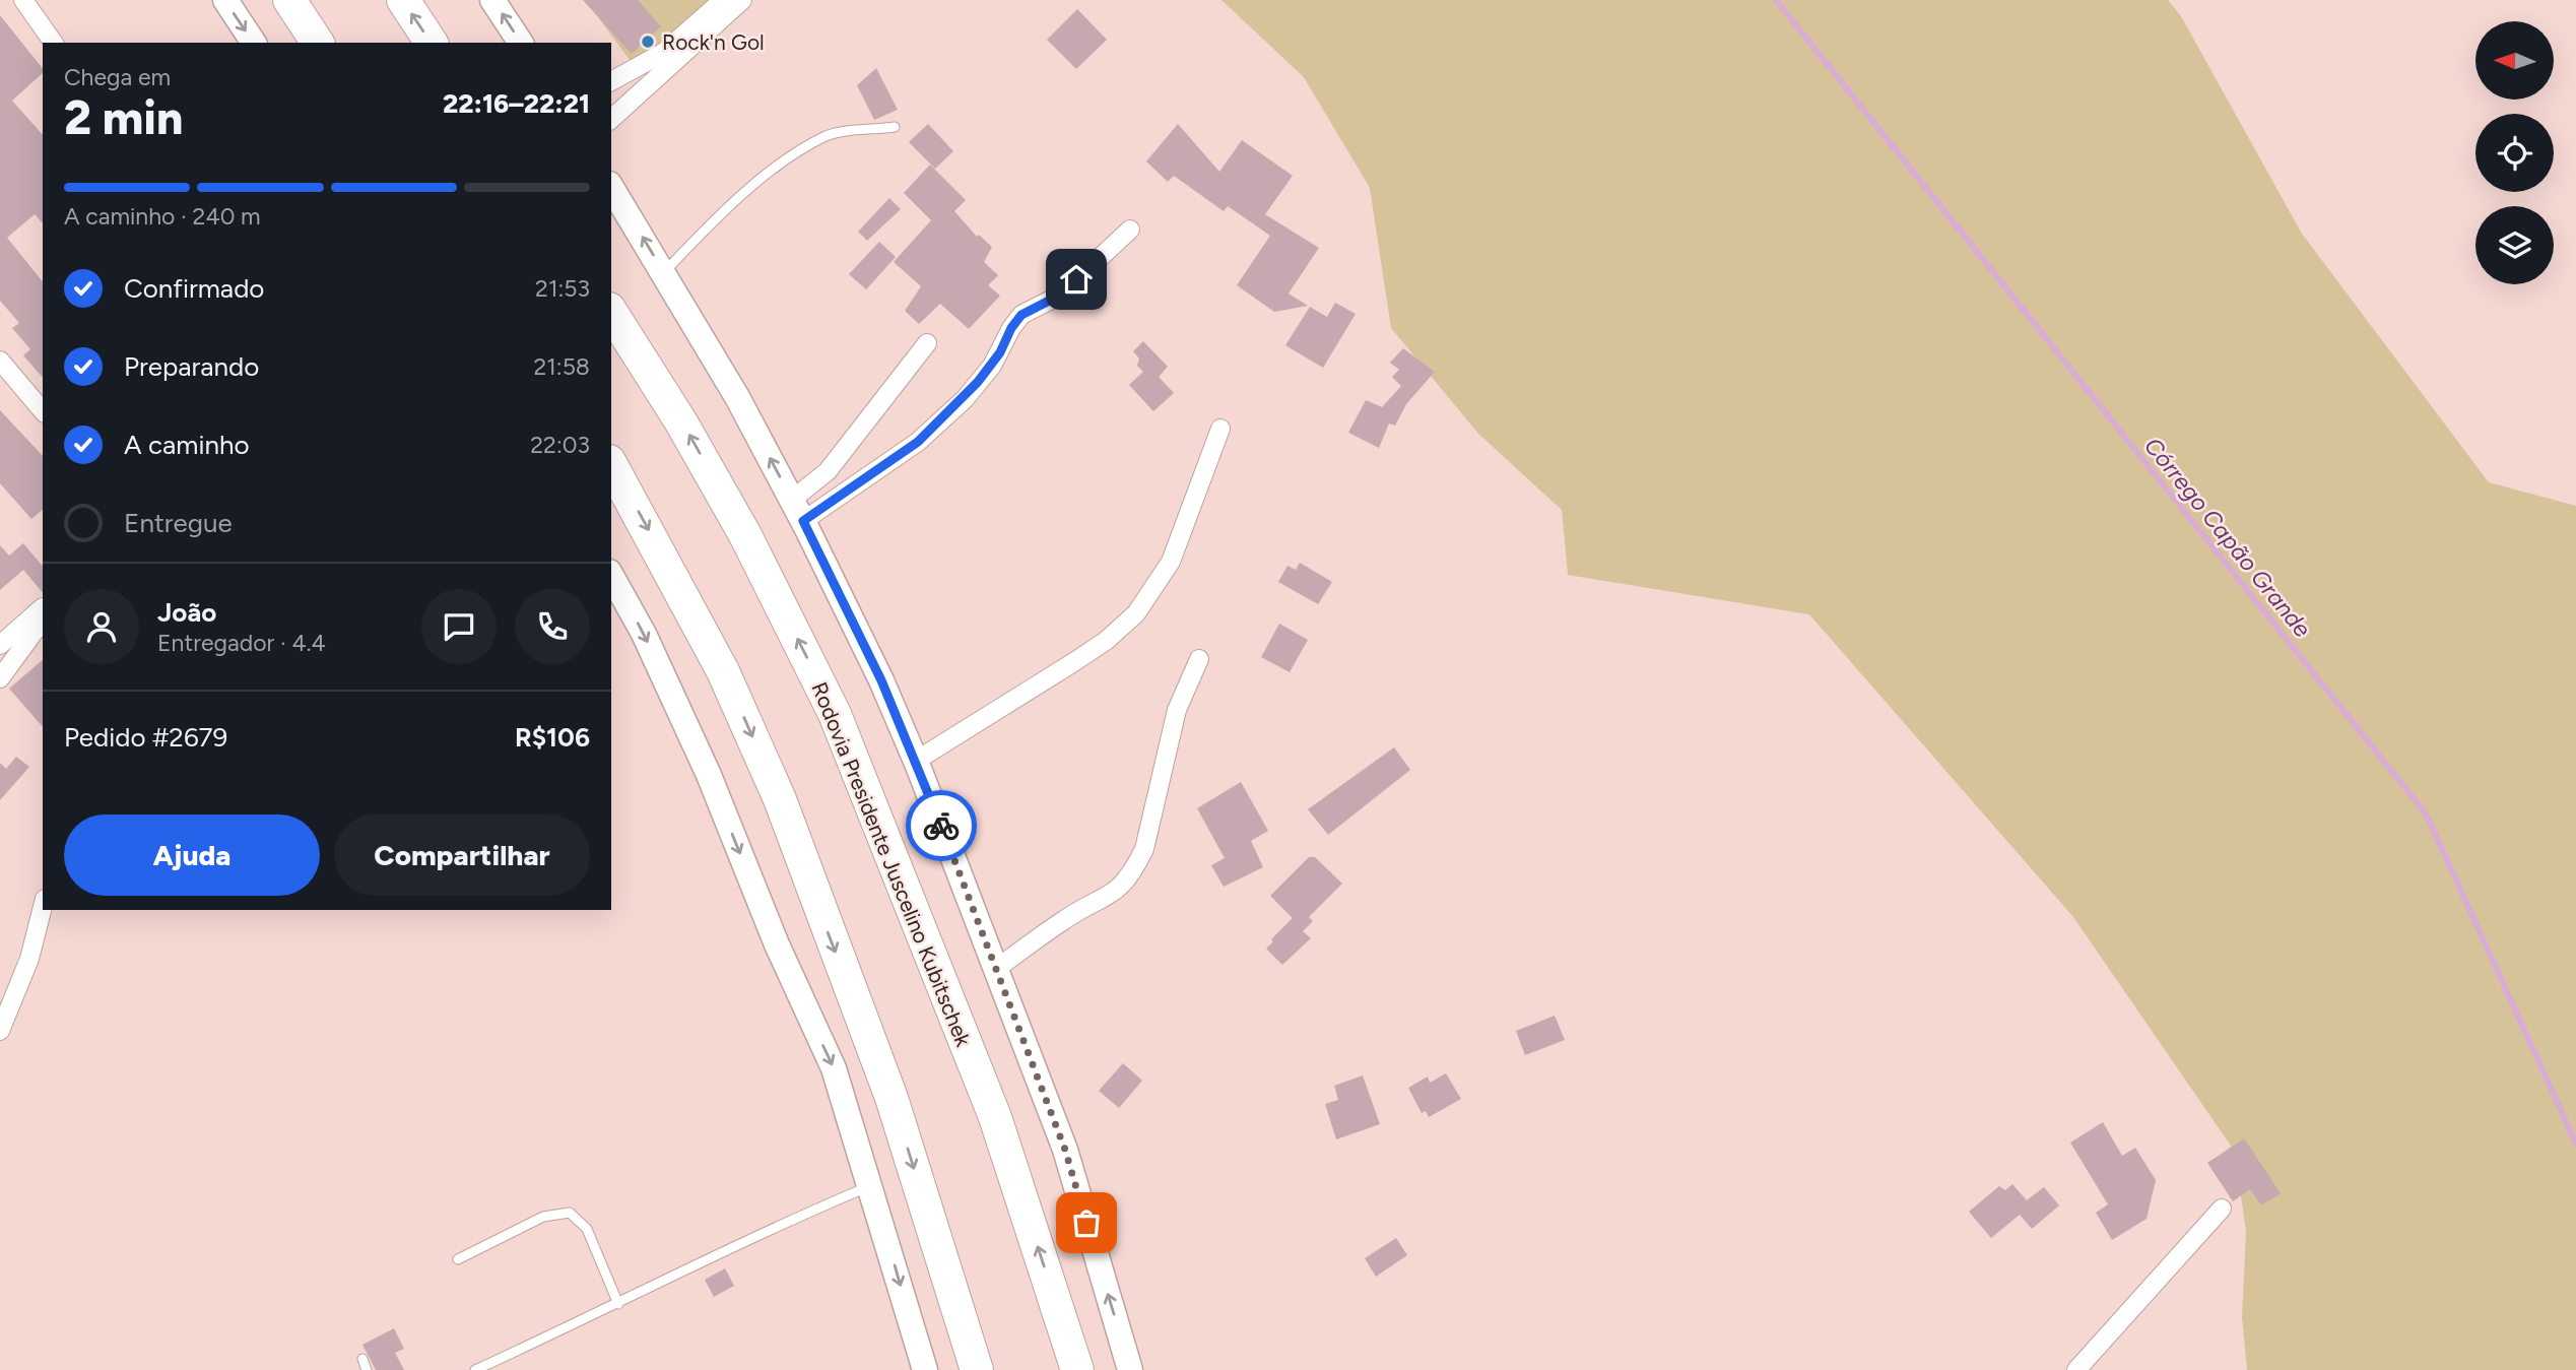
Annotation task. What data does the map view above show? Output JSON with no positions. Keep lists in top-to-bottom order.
{
  "streets": {
    "highway": ["Rodovia Presidente Juscelino Kubitschek"]
  },
  "water": ["Córrego Capão Grande"],
  "places": ["Rock'n Gol"],
  "north": "left",
  "page": {
    "heading": ["2 min", "Chega em", "22:16–22:21"],
    "panel": [
      "João",
      "Entregador · 4.4",
      "Pedido #2679",
      "R$106"
    ],
    "bar": "A caminho · 240 m",
    "list": [
      ["Confirmado", "21:53"],
      ["Preparando", "21:58"],
      ["A caminho", "22:03"],
      "Entregue"
    ],
    "buttons": ["Ajuda", "Compartilhar"]
  }
}
